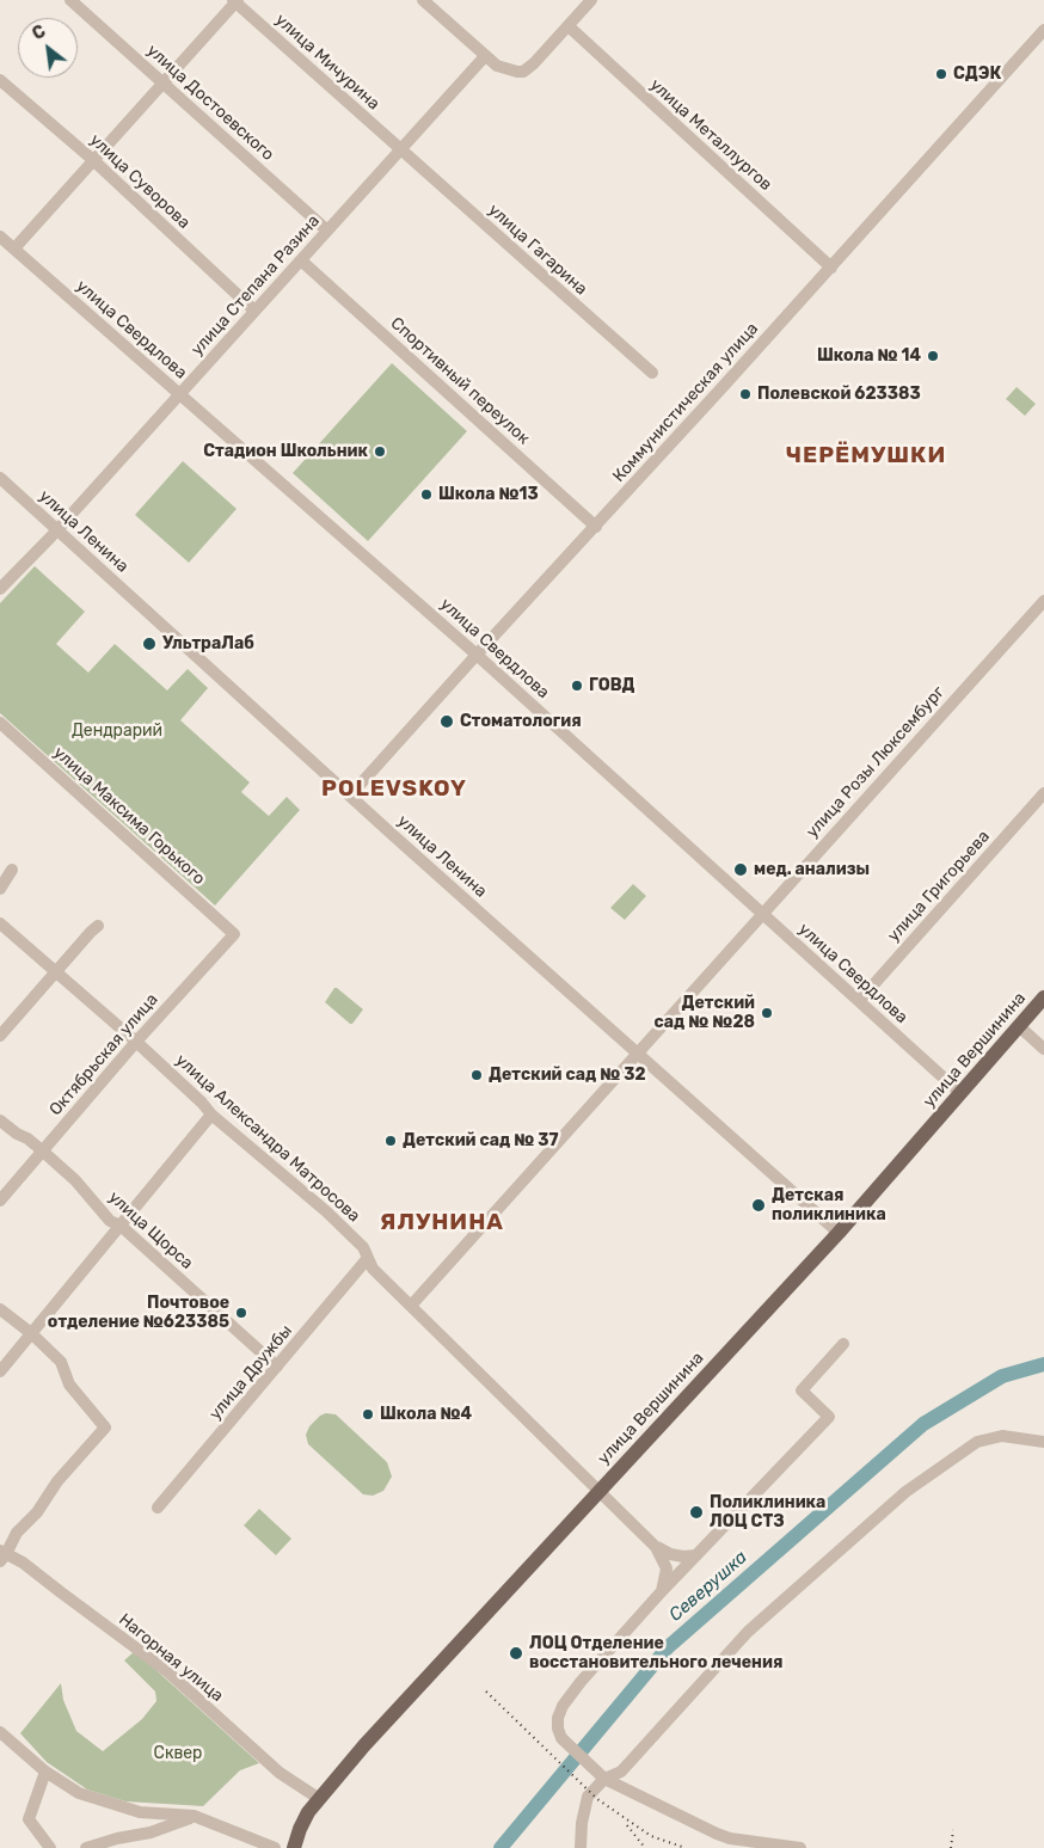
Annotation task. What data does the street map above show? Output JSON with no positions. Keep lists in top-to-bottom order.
{
  "streets": {
    "main road": ["улица Вершинина"],
    "street": [
      "улица Мичурина",
      "улица Достоевского",
      "улица Металлургов",
      "улица Суворова",
      "улица Гагарина",
      "улица Степана Разина",
      "улица Свердлова",
      "Спортивный переулок",
      "Коммунистическая улица",
      "улица Ленина",
      "улица Розы Люксембург",
      "улица Максима Горького",
      "улица Григорьева",
      "Октябрьская улица",
      "улица Александра Матросова",
      "улица Щорса",
      "улица Дружбы",
      "Нагорная улица"
    ]
  },
  "crossings": [
    ["улица Мичурина", "улица Гагарина"],
    ["улица Мичурина", "улица Степана Разина"],
    ["улица Достоевского", "улица Степана Разина"],
    ["улица Металлургов", "Коммунистическая улица"],
    ["улица Суворова", "улица Степана Разина"],
    ["улица Гагарина", "улица Степана Разина"],
    ["улица Степана Разина", "улица Свердлова"],
    ["улица Степана Разина", "Спортивный переулок"],
    ["улица Степана Разина", "улица Ленина"],
    ["улица Свердлова", "Коммунистическая улица"],
    ["улица Свердлова", "улица Розы Люксембург"],
    ["улица Свердлова", "улица Григорьева"],
    ["улица Свердлова", "улица Вершинина"],
    ["Спортивный переулок", "Коммунистическая улица"],
    ["Коммунистическая улица", "улица Ленина"],
    ["улица Ленина", "улица Розы Люксембург"],
    ["улица Ленина", "улица Вершинина"],
    ["улица Розы Люксембург", "улица Александра Матросова"],
    ["улица Максима Горького", "Октябрьская улица"],
    ["улица Вершинина", "улица Александра Матросова"],
    ["улица Вершинина", "Нагорная улица"],
    ["Октябрьская улица", "улица Александра Матросова"],
    ["Октябрьская улица", "улица Щорса"],
    ["улица Александра Матросова", "улица Дружбы"],
    ["улица Щорса", "улица Дружбы"]
  ],
  "districts": ["ЧЕРЁМУШКИ", "POLEVSKOY", "ЯЛУНИНА"],
  "water": ["Северушка"],
  "parks": ["Дендрарий", "Сквер"],
  "places": [
    "СДЭК",
    "Школа № 14",
    "Полевской 623383",
    "Стадион Школьник",
    "Школа №13",
    "УльтраЛаб",
    "ГОВД",
    "Стоматология",
    "мед. анализы",
    "Детский сад № №28",
    "Детский сад № 32",
    "Детский сад № 37",
    "Детская поликлиника",
    "Почтовое отделение №623385",
    "Школа №4",
    "Поликлиника ЛОЦ СТЗ",
    "ЛОЦ Отделение восстановительного лечения"
  ],
  "north": "top left"
}
